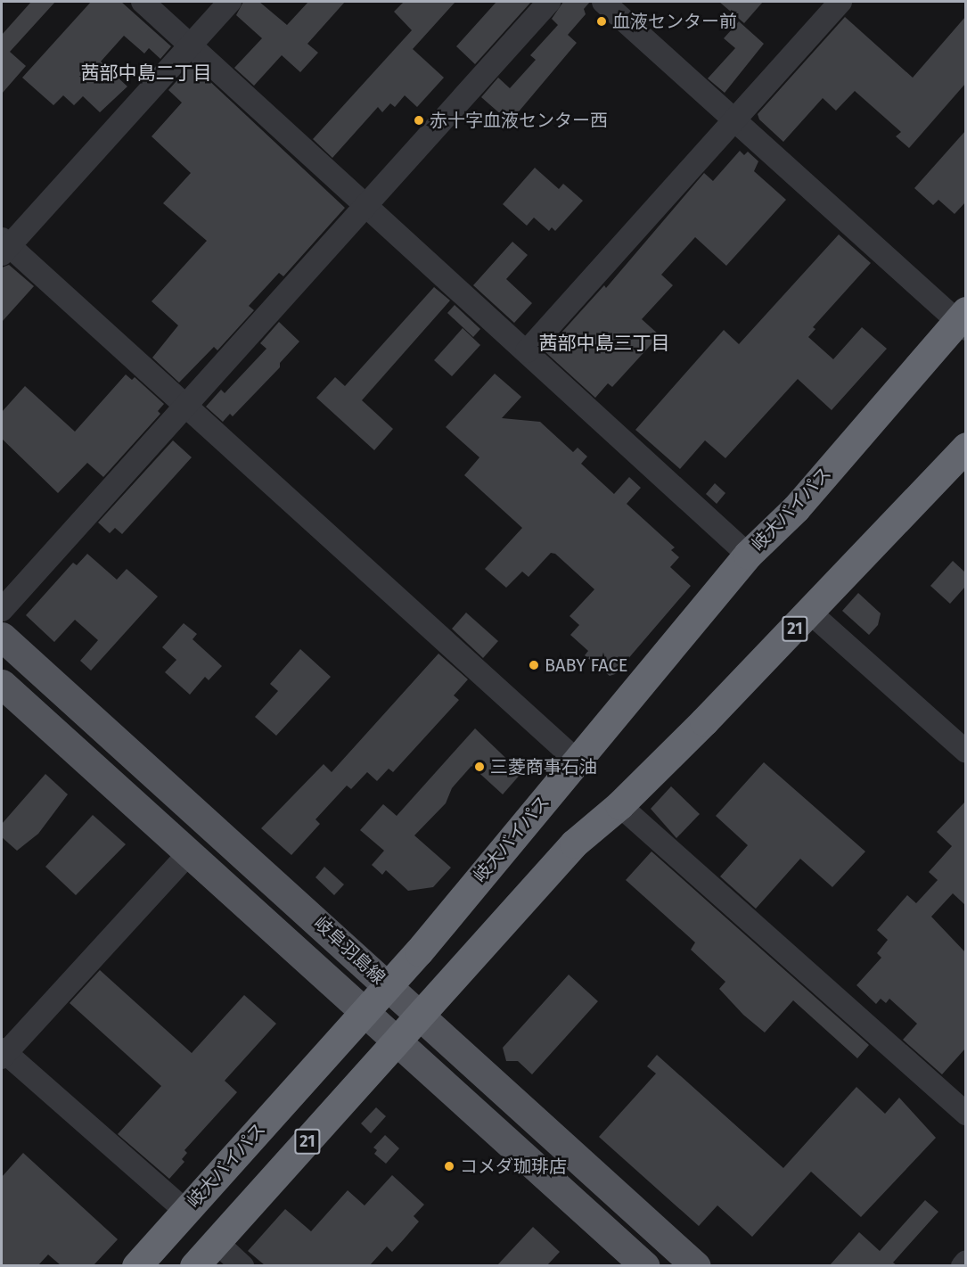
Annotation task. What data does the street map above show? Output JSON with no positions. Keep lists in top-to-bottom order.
{
  "streets": {
    "highway": ["岐大バイパス", "21"],
    "main road": ["岐阜羽島線"]
  },
  "crossings": [
    ["岐大バイパス", "岐阜羽島線"],
    ["21", "岐阜羽島線"]
  ],
  "districts": ["茜部中島二丁目", "茜部中島三丁目"],
  "places": [
    "血液センター前",
    "赤十字血液センター西",
    "BABY FACE",
    "三菱商事石油",
    "コメダ珈琲店"
  ]
}
